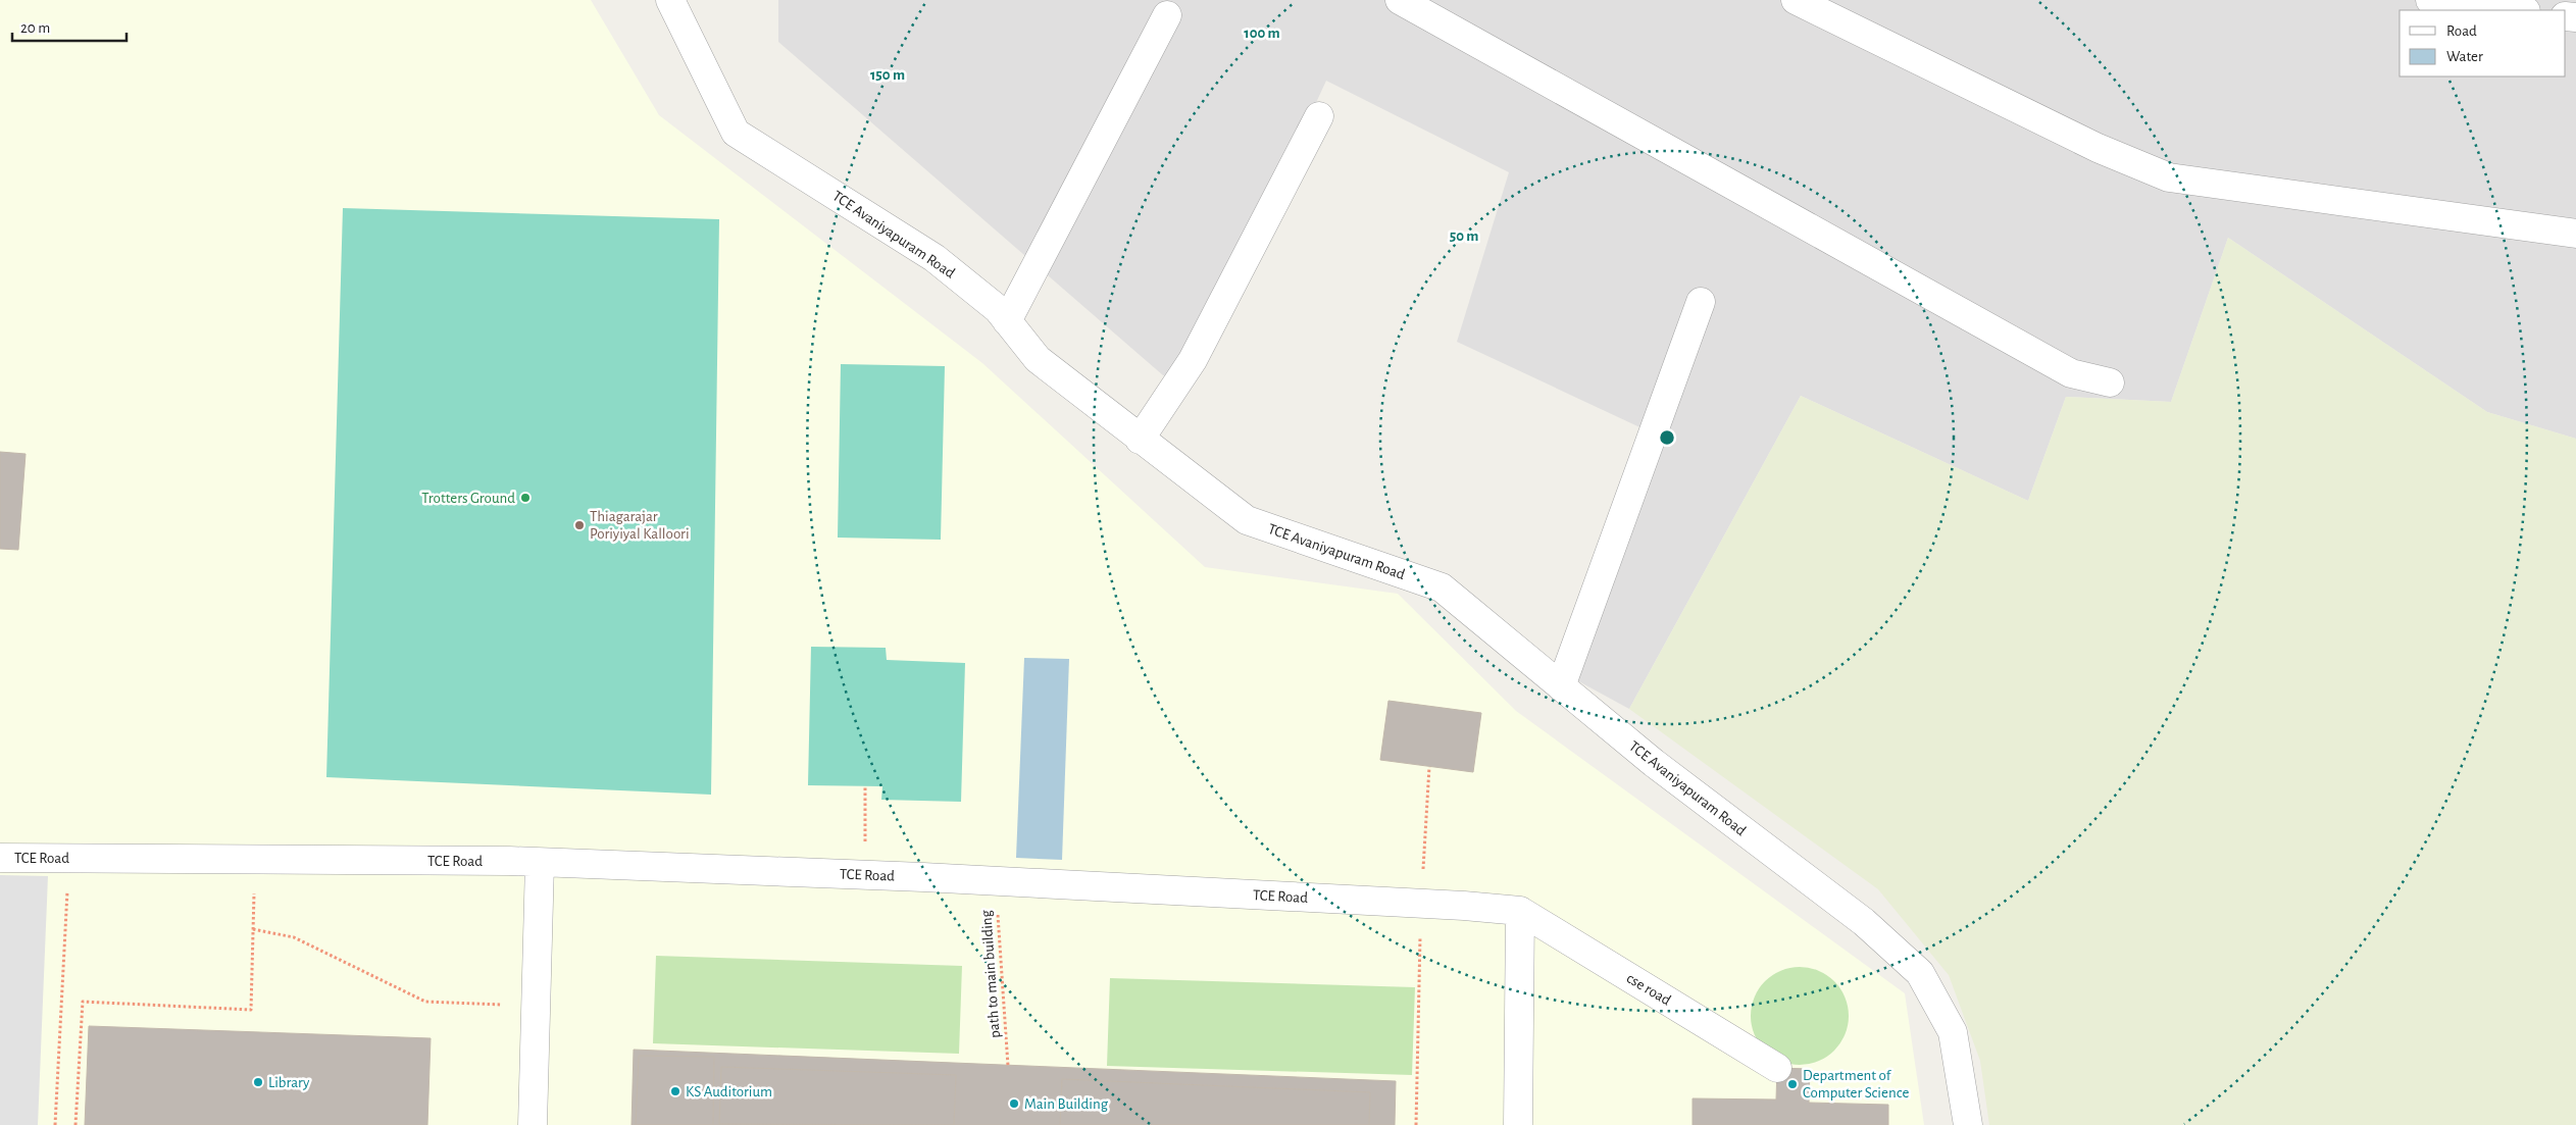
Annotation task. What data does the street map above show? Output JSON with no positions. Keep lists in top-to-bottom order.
{
  "streets": {
    "street": ["TCE Avaniyapuram Road", "TCE Road", "cse road"],
    "path": ["path to main building"]
  },
  "crossings": [
    ["TCE Road", "path to main building"],
    ["TCE Road", "cse road"]
  ],
  "places": [
    "Trotters Ground",
    "Thiagarajar Poriyiyal Kalloori",
    "Library",
    "Department of Computer Science",
    "KS Auditorium",
    "Main Building"
  ],
  "legend": ["Road", "Water"],
  "scale_bar": "20 m",
  "rings": ["100 m", "150 m", "50 m"]
}
